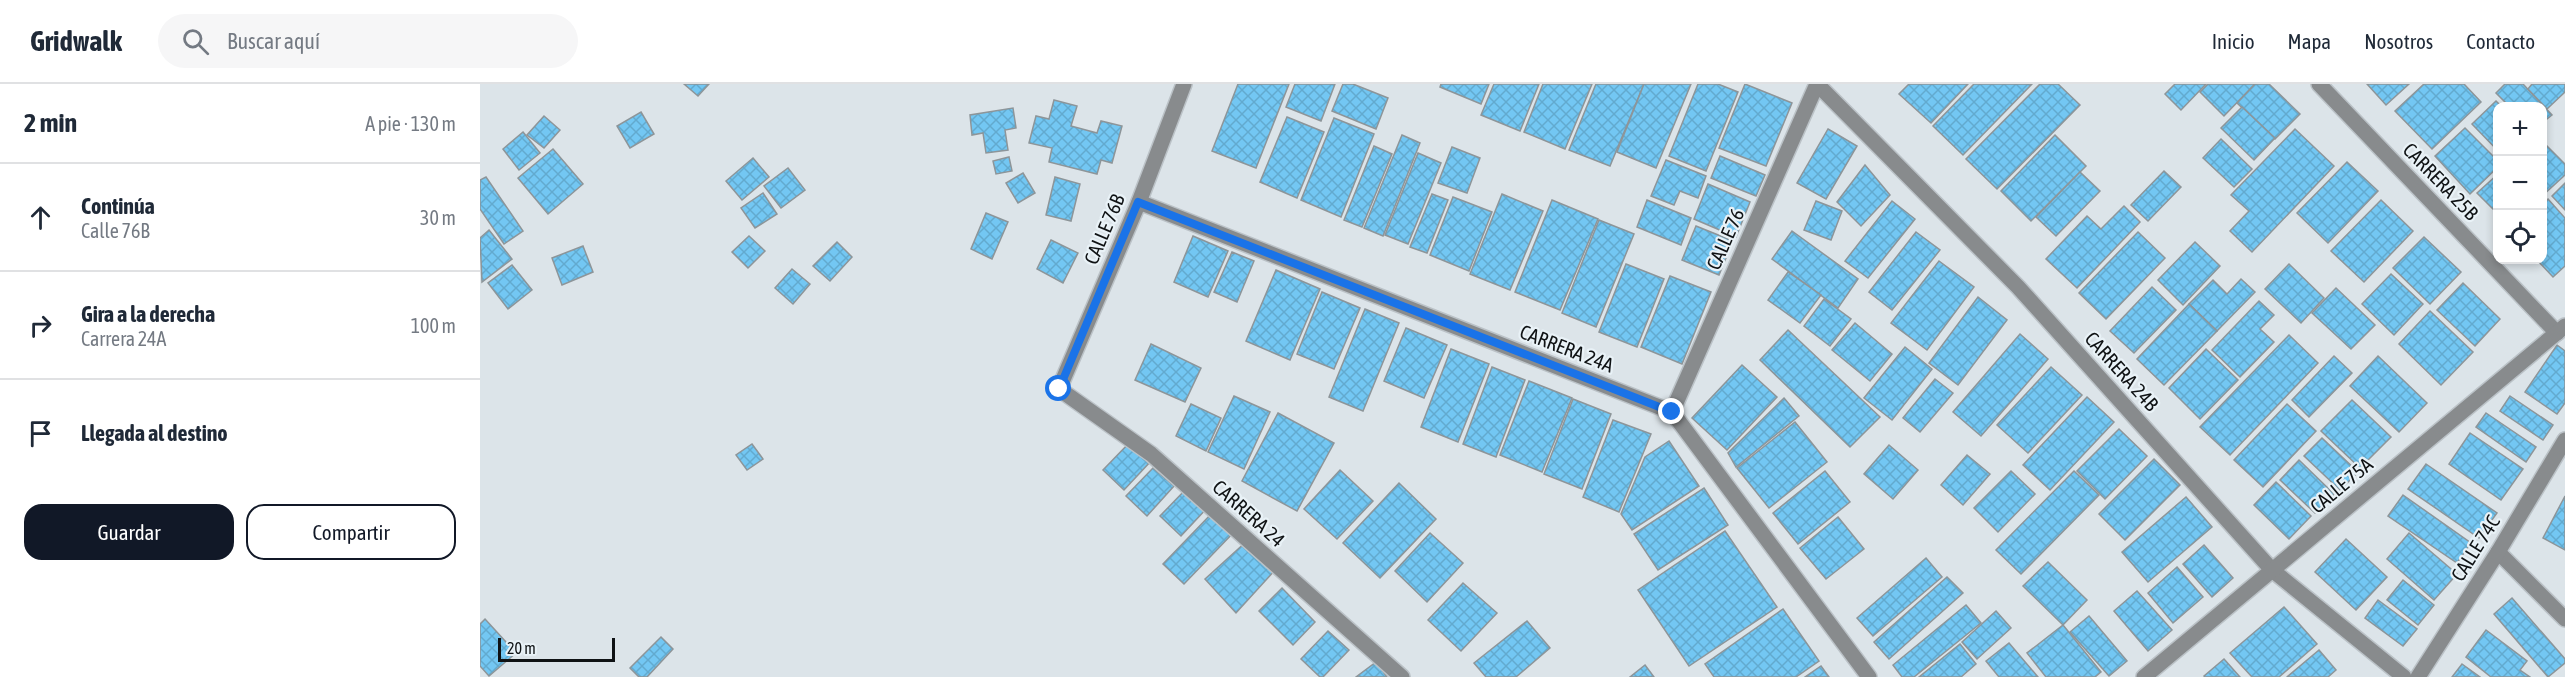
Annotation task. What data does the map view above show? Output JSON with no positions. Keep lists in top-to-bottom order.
{
  "streets": {
    "street": [
      "CARRERA 25B",
      "CALLE 76B",
      "CALLE 76",
      "CARRERA 24A",
      "CARRERA 24B",
      "CALLE 75A",
      "CARRERA 24",
      "CALLE 74C"
    ]
  },
  "crossings": [
    ["CARRERA 25B", "CALLE 75A"],
    ["CALLE 76B", "CARRERA 24A"],
    ["CALLE 76B", "CARRERA 24"],
    ["CALLE 76", "CARRERA 24A"],
    ["CALLE 76", "CARRERA 24B"],
    ["CARRERA 24B", "CALLE 75A"]
  ],
  "scale_bar": "20 m",
  "page": {
    "header": "Gridwalk",
    "search": "Buscar aquí",
    "nav": [
      "Inicio",
      "Mapa",
      "Nosotros",
      "Contacto"
    ],
    "heading": ["2 min", "A pie · 130 m"],
    "map_buttons": ["+", "−"],
    "list": [
      ["Continúa", "Calle 76B", "30 m"],
      ["Gira a la derecha", "Carrera 24A", "100 m"],
      "Llegada al destino"
    ],
    "buttons": ["Guardar", "Compartir"],
    "scale": "20 m"
  }
}
